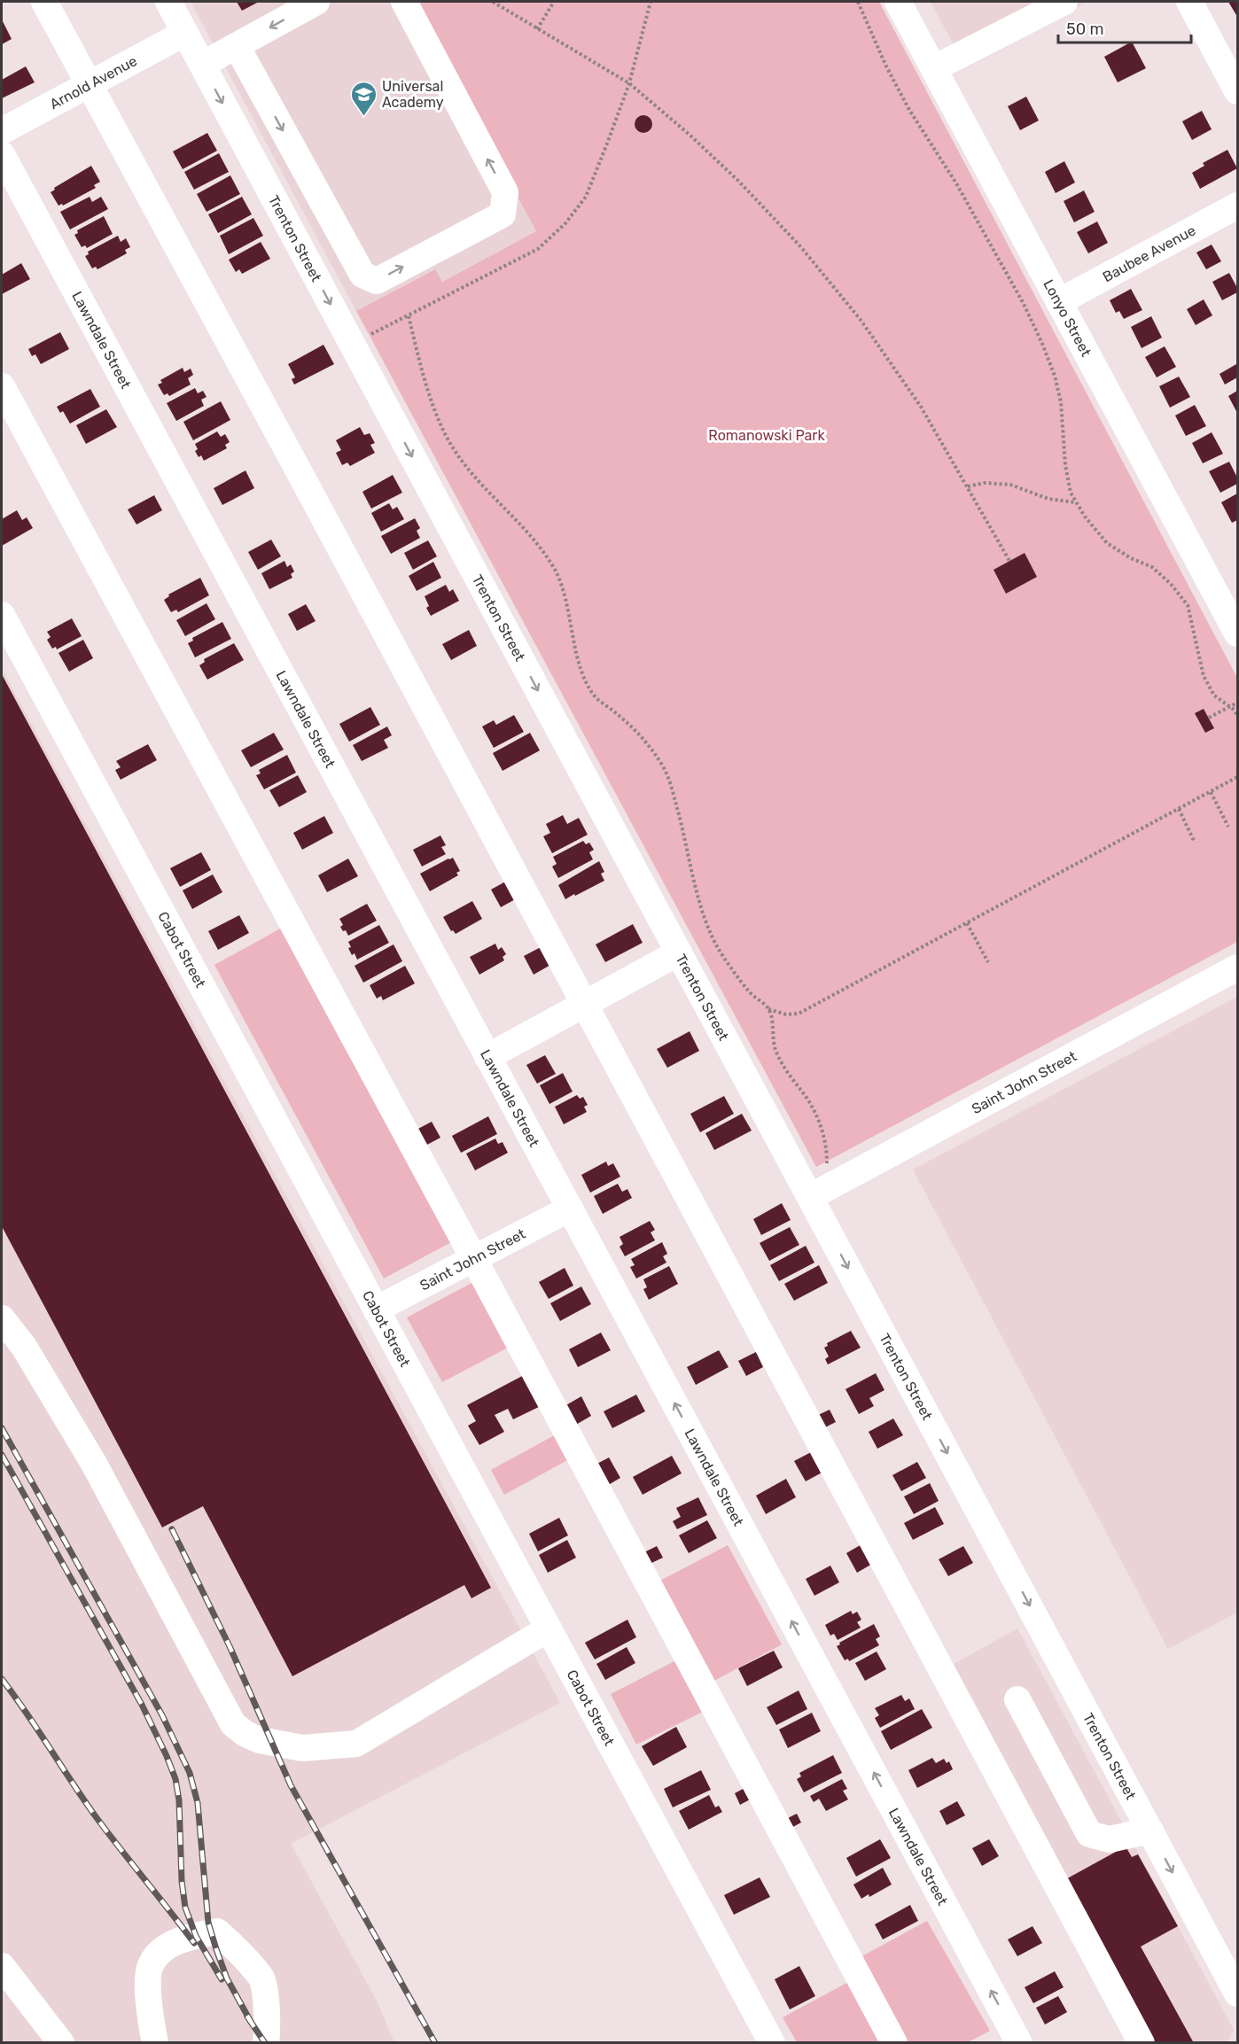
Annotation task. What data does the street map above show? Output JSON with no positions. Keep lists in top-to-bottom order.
{
  "streets": {
    "street": [
      "Arnold Avenue",
      "Trenton Street",
      "Baubee Avenue",
      "Lonyo Street",
      "Lawndale Street",
      "Cabot Street",
      "Saint John Street"
    ]
  },
  "crossings": [
    ["Arnold Avenue", "Trenton Street"],
    ["Trenton Street", "Saint John Street"],
    ["Baubee Avenue", "Lonyo Street"],
    ["Lawndale Street", "Saint John Street"],
    ["Cabot Street", "Saint John Street"]
  ],
  "parks": ["Romanowski Park"],
  "places": {
    "school or university": ["Universal Academy"]
  },
  "scale_bar": "50 m"
}
